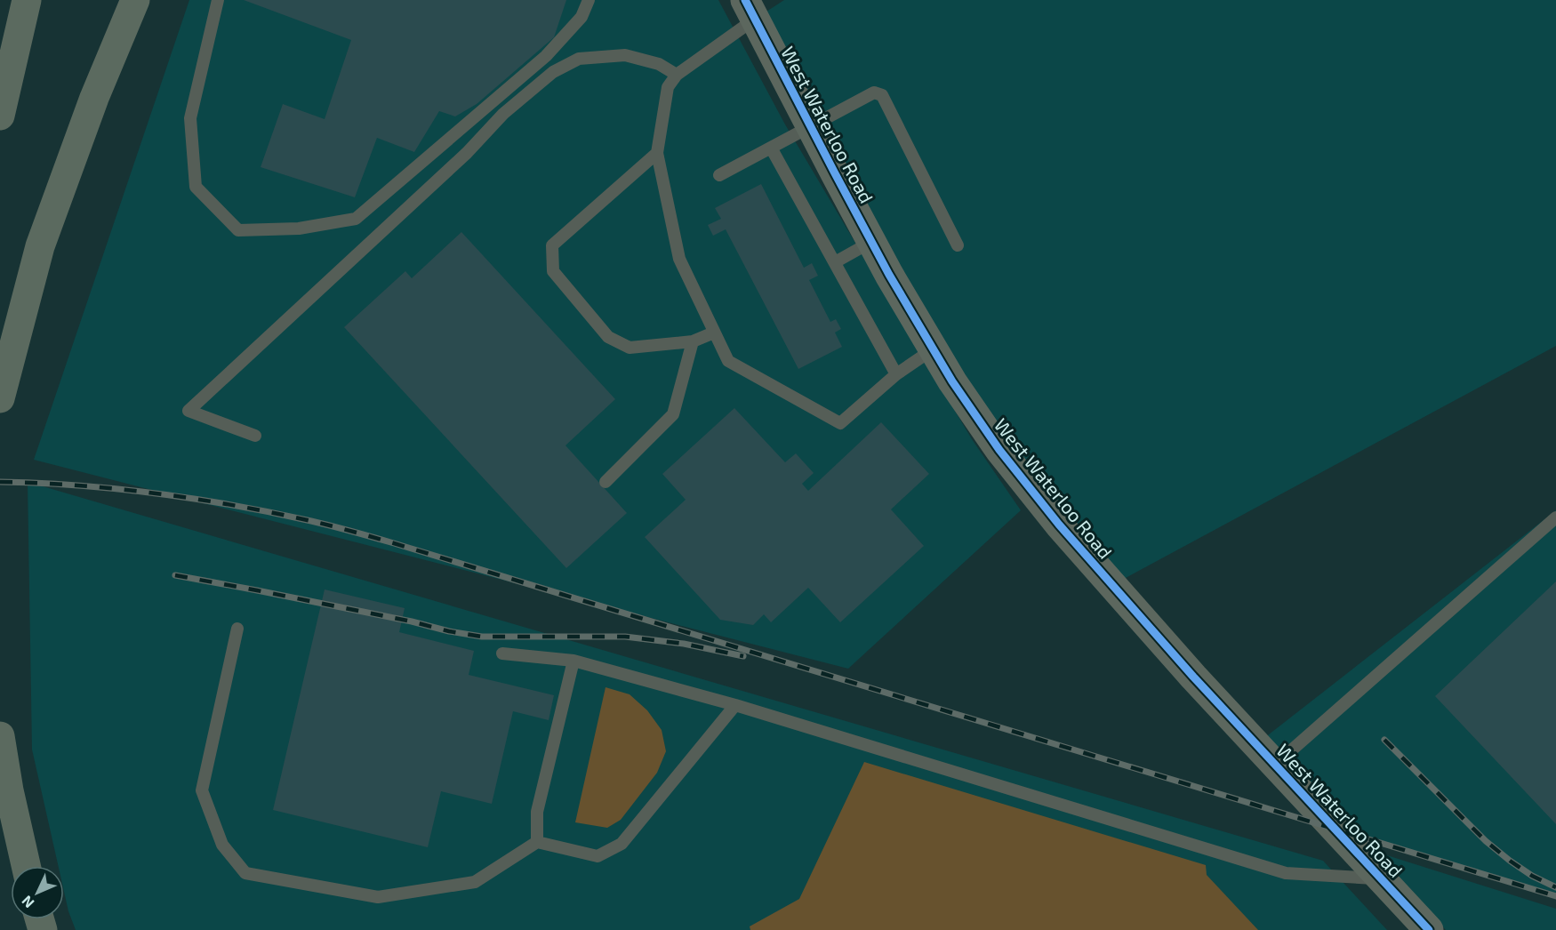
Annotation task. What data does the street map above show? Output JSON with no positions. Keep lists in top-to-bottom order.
{
  "streets": {
    "main road": ["West Waterloo Road"]
  },
  "north": "bottom left"
}
